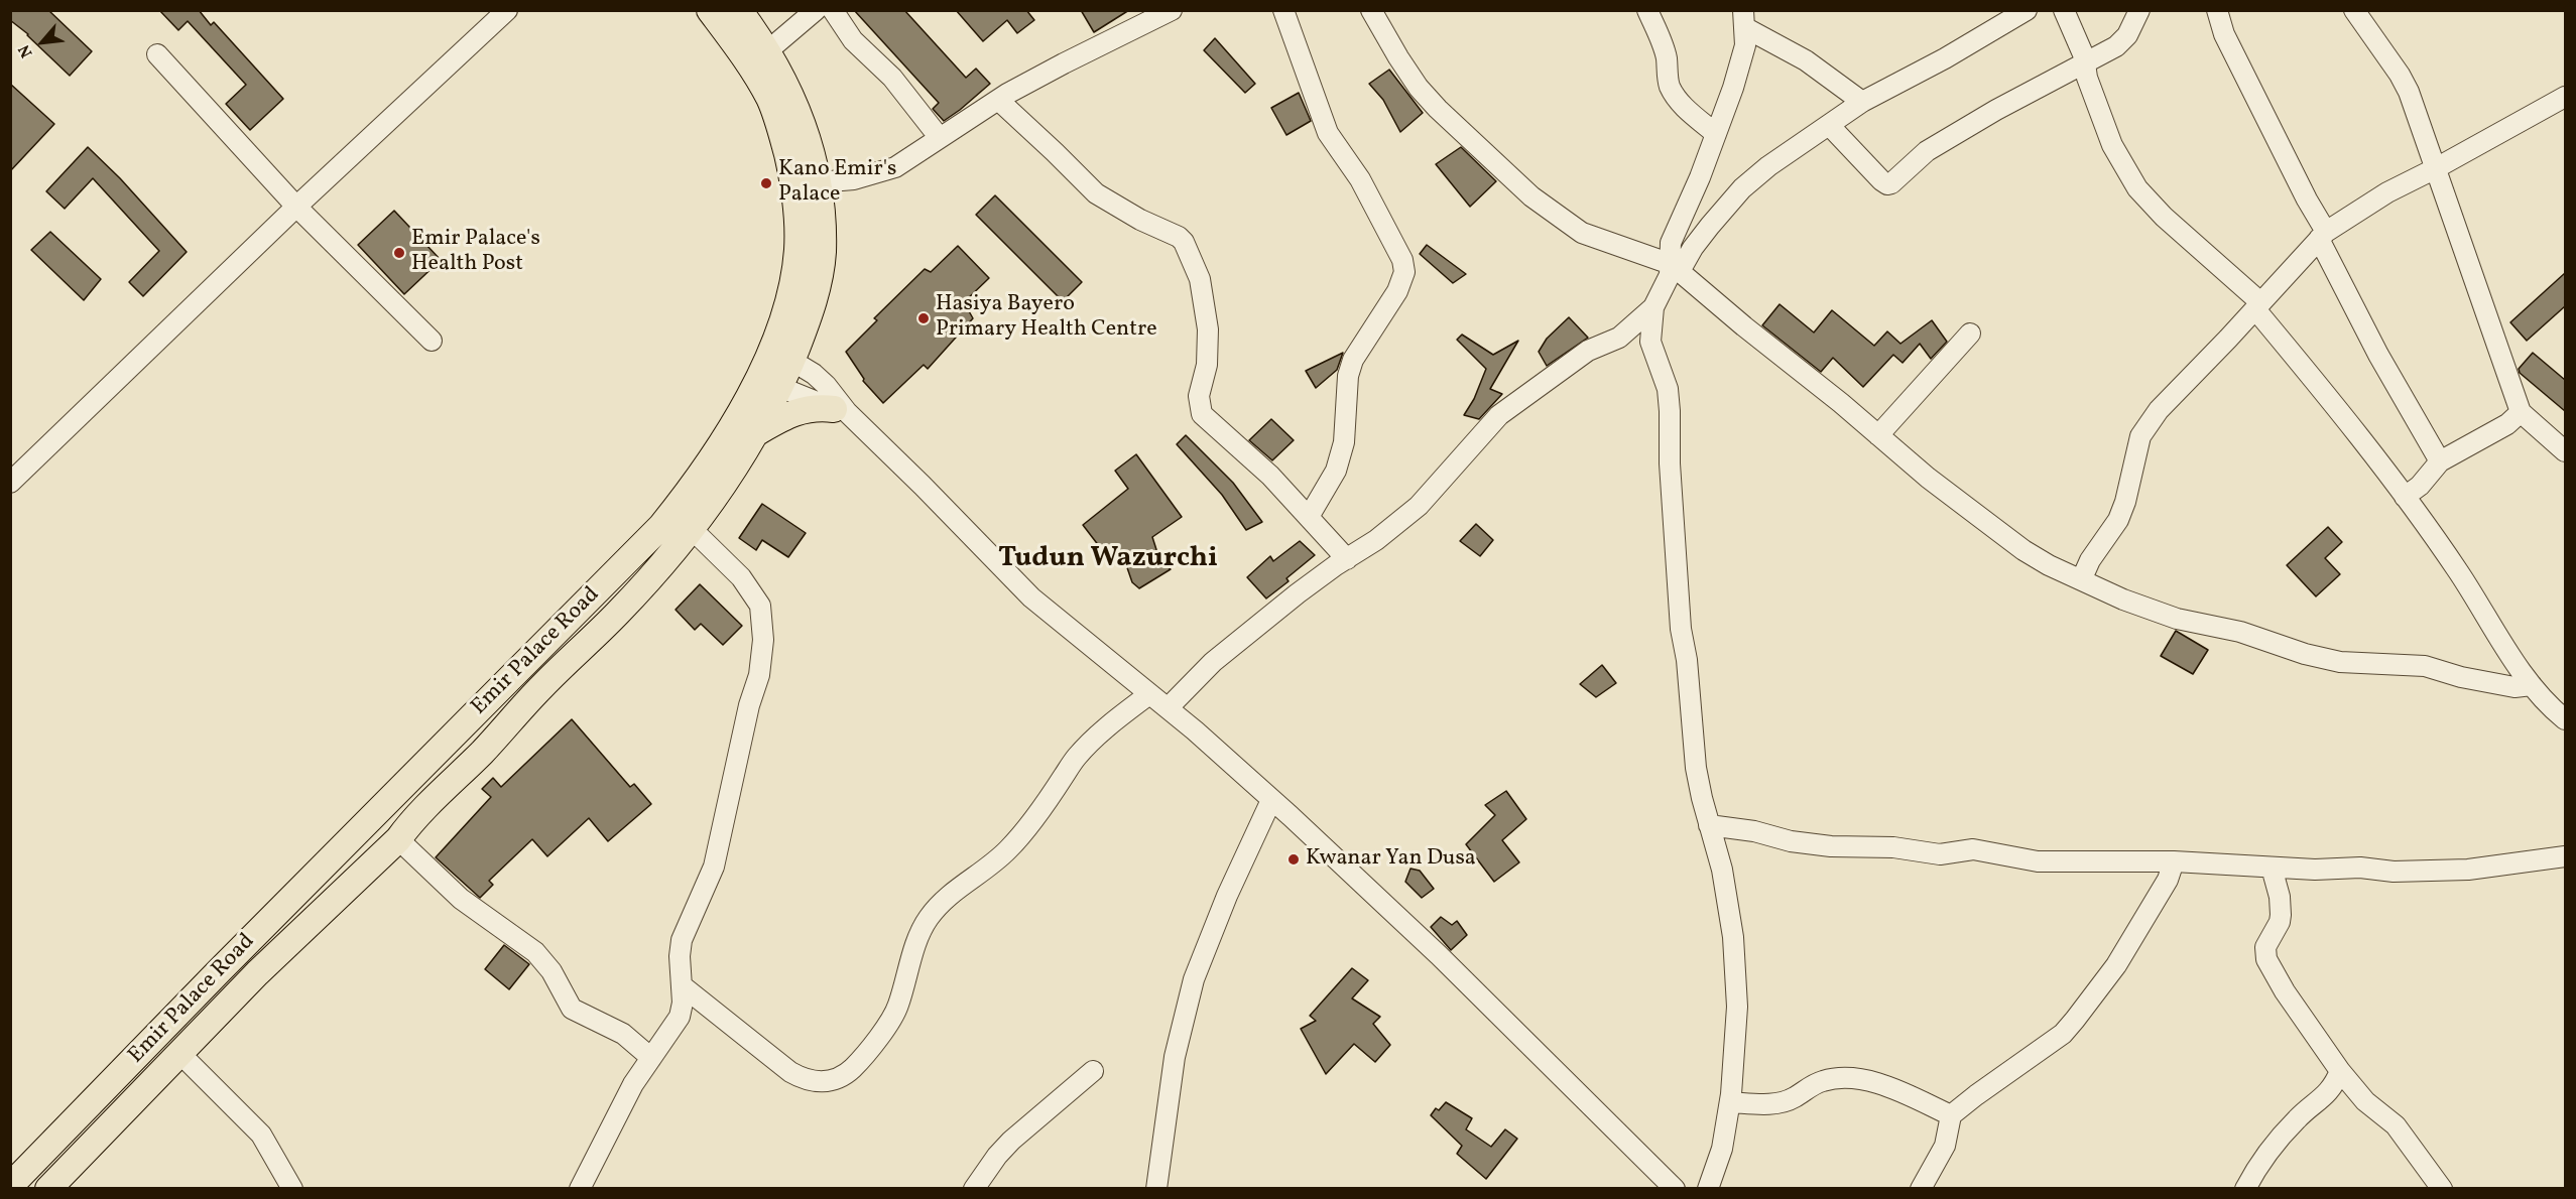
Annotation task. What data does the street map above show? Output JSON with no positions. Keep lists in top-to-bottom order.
{
  "streets": {
    "main road": ["Emir Palace Road"]
  },
  "districts": ["Tudun Wazurchi"],
  "places": [
    "Kano Emir's Palace",
    "Emir Palace's Health Post",
    "Hasiya Bayero Primary Health Centre",
    "Kwanar Yan Dusa"
  ],
  "north": "bottom left"
}
